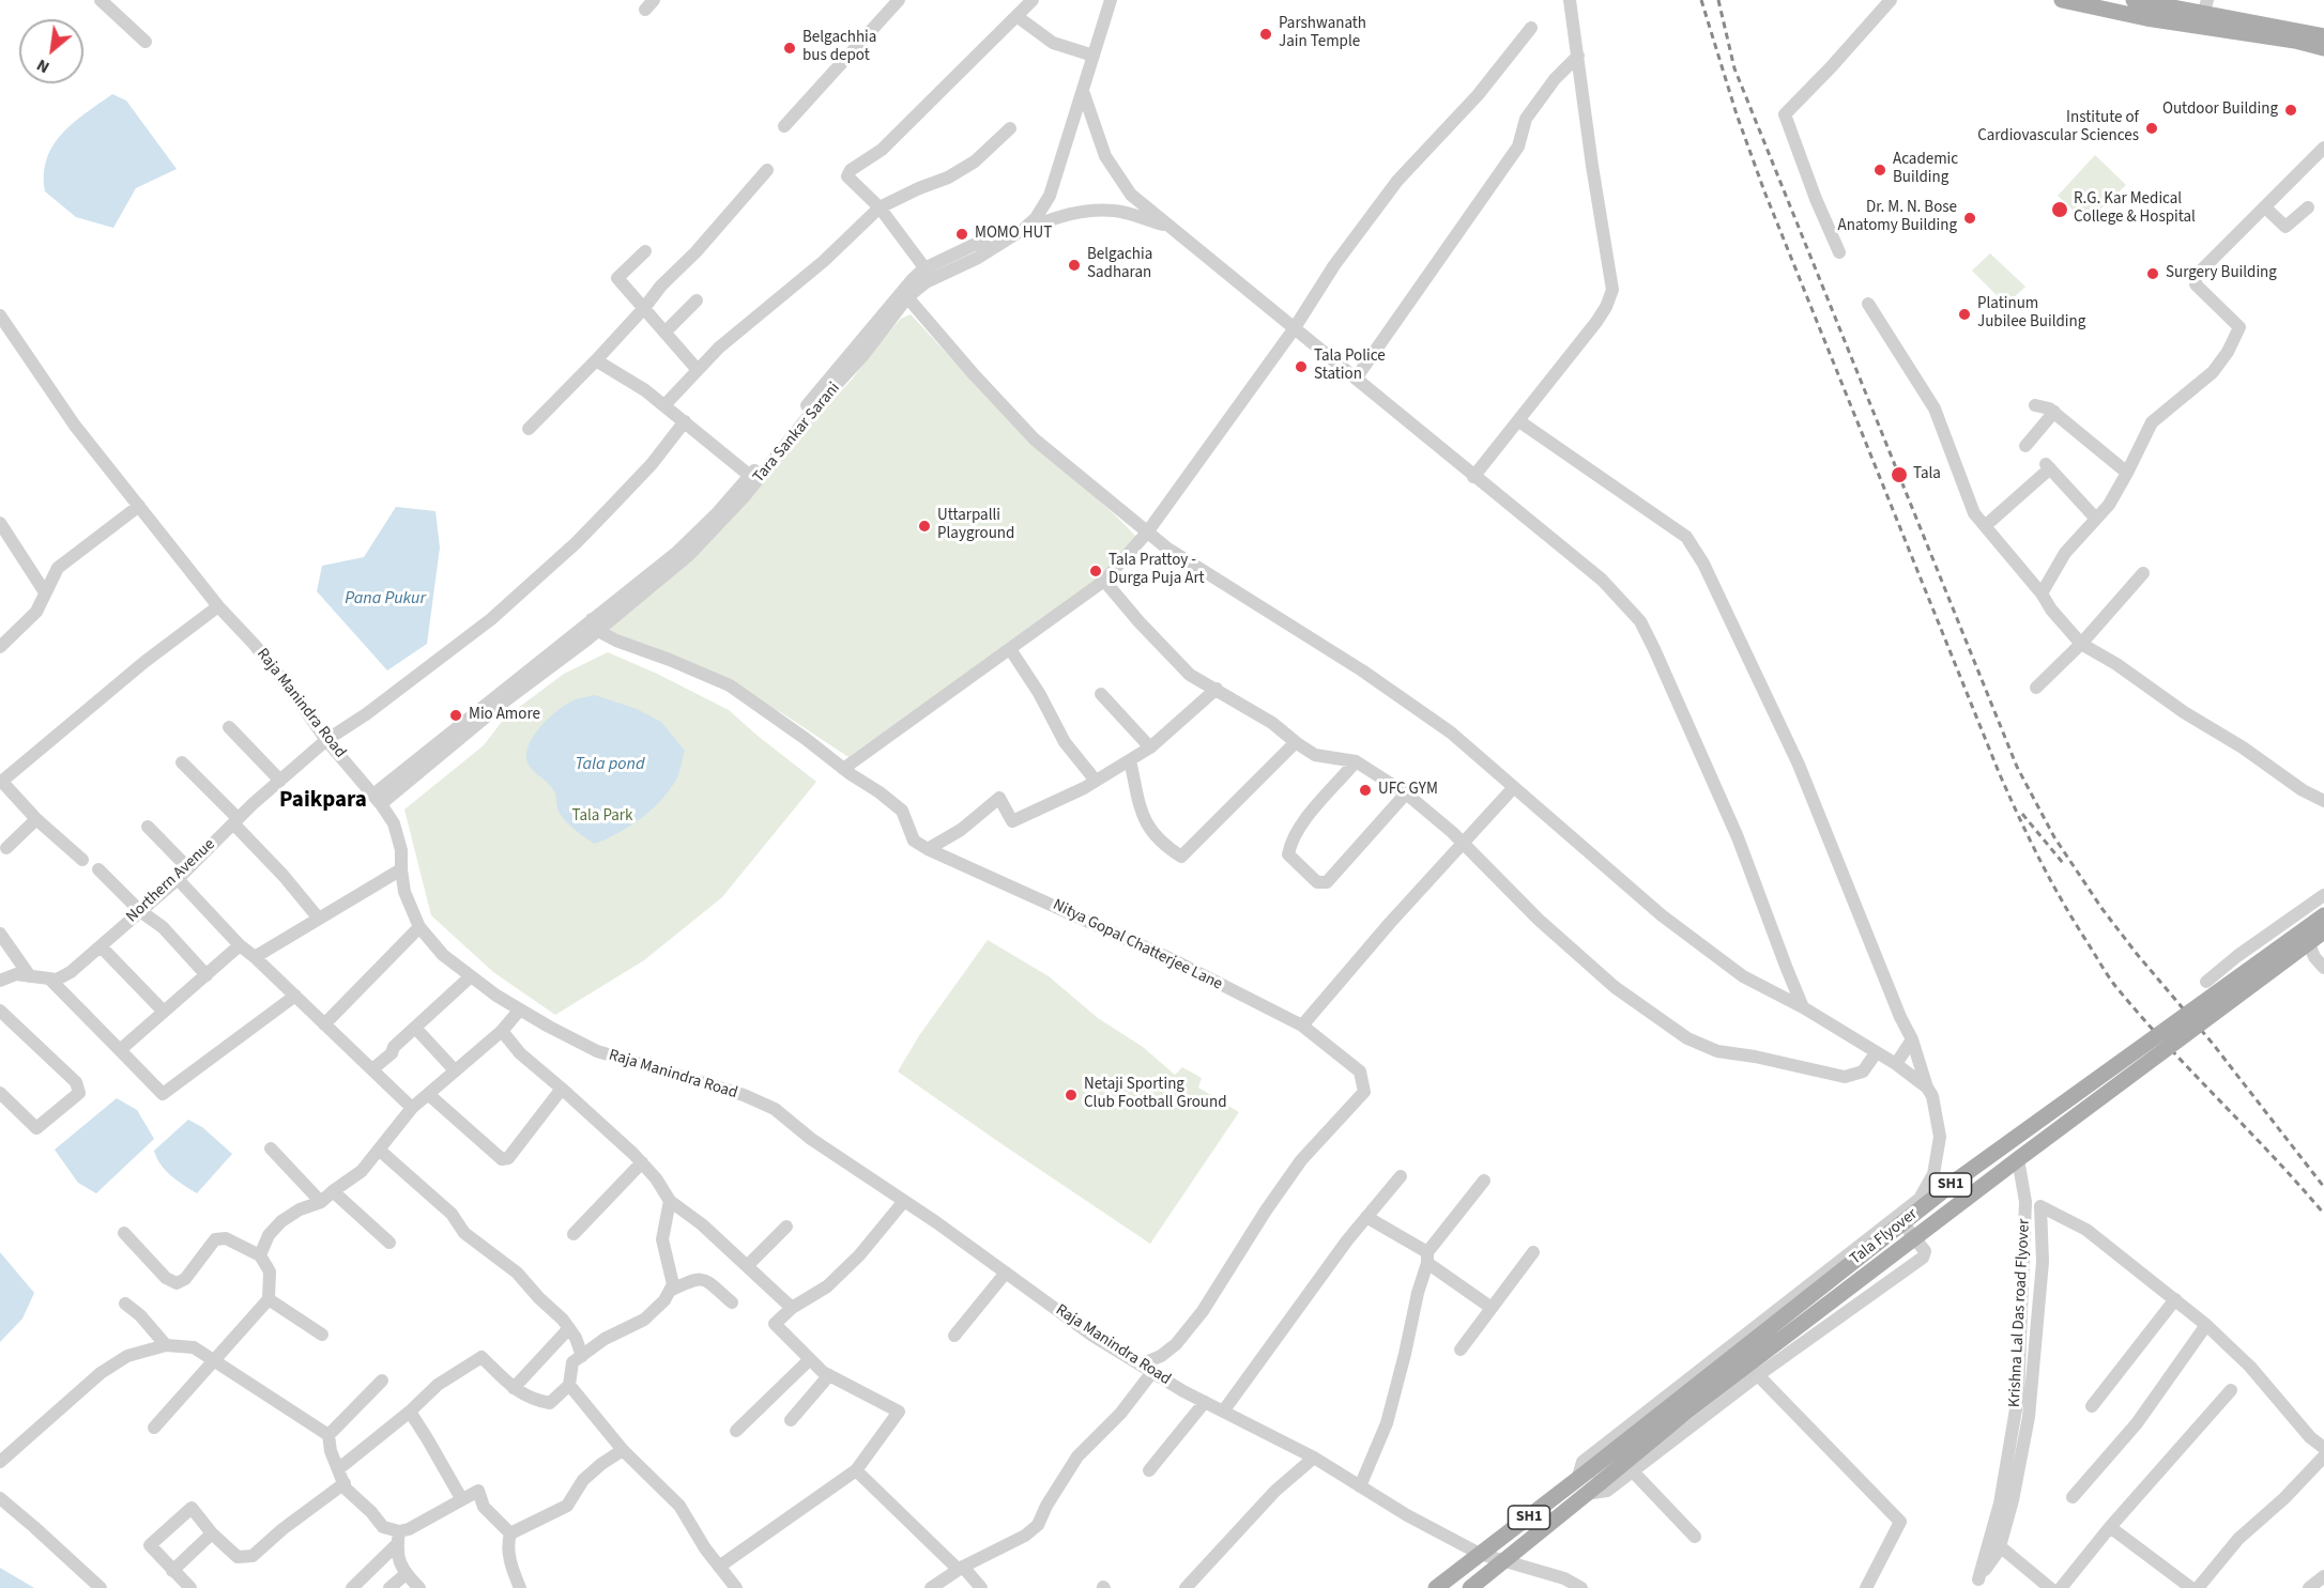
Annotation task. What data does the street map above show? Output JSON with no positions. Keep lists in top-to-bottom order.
{
  "streets": {
    "main road": ["SH1", "Tala Flyover"],
    "street": [
      "Tara Sankar Sarani",
      "Raja Manindra Road",
      "Northern Avenue",
      "Nitya Gopal Chatterjee Lane",
      "Krishna Lal Das road Flyover"
    ]
  },
  "crossings": [
    ["Tara Sankar Sarani", "Raja Manindra Road"],
    ["Tara Sankar Sarani", "Nitya Gopal Chatterjee Lane"],
    ["Raja Manindra Road", "Northern Avenue"],
    ["Raja Manindra Road", "Nitya Gopal Chatterjee Lane"],
    ["Raja Manindra Road", "SH1"],
    ["SH1", "Tala Flyover"],
    ["Tala Flyover", "Krishna Lal Das road Flyover"]
  ],
  "districts": ["Paikpara"],
  "water": ["Pana Pukur", "Tala pond"],
  "parks": ["Tala Park"],
  "places": [
    "Parshwanath Jain Temple",
    "Belgachhia bus depot",
    "Outdoor Building",
    "Institute of Cardiovascular Sciences",
    "Academic Building",
    "R.G. Kar Medical College & Hospital",
    "Dr. M. N. Bose Anatomy Building",
    "MOMO HUT",
    "Belgachia Sadharan",
    "Surgery Building",
    "Platinum Jubilee Building",
    "Tala Police Station",
    "Tala",
    "Uttarpalli Playground",
    "Tala Prattoy - Durga Puja Art",
    "Mio Amore",
    "UFC GYM",
    "Netaji Sporting Club Football Ground"
  ],
  "north": "bottom left"
}
